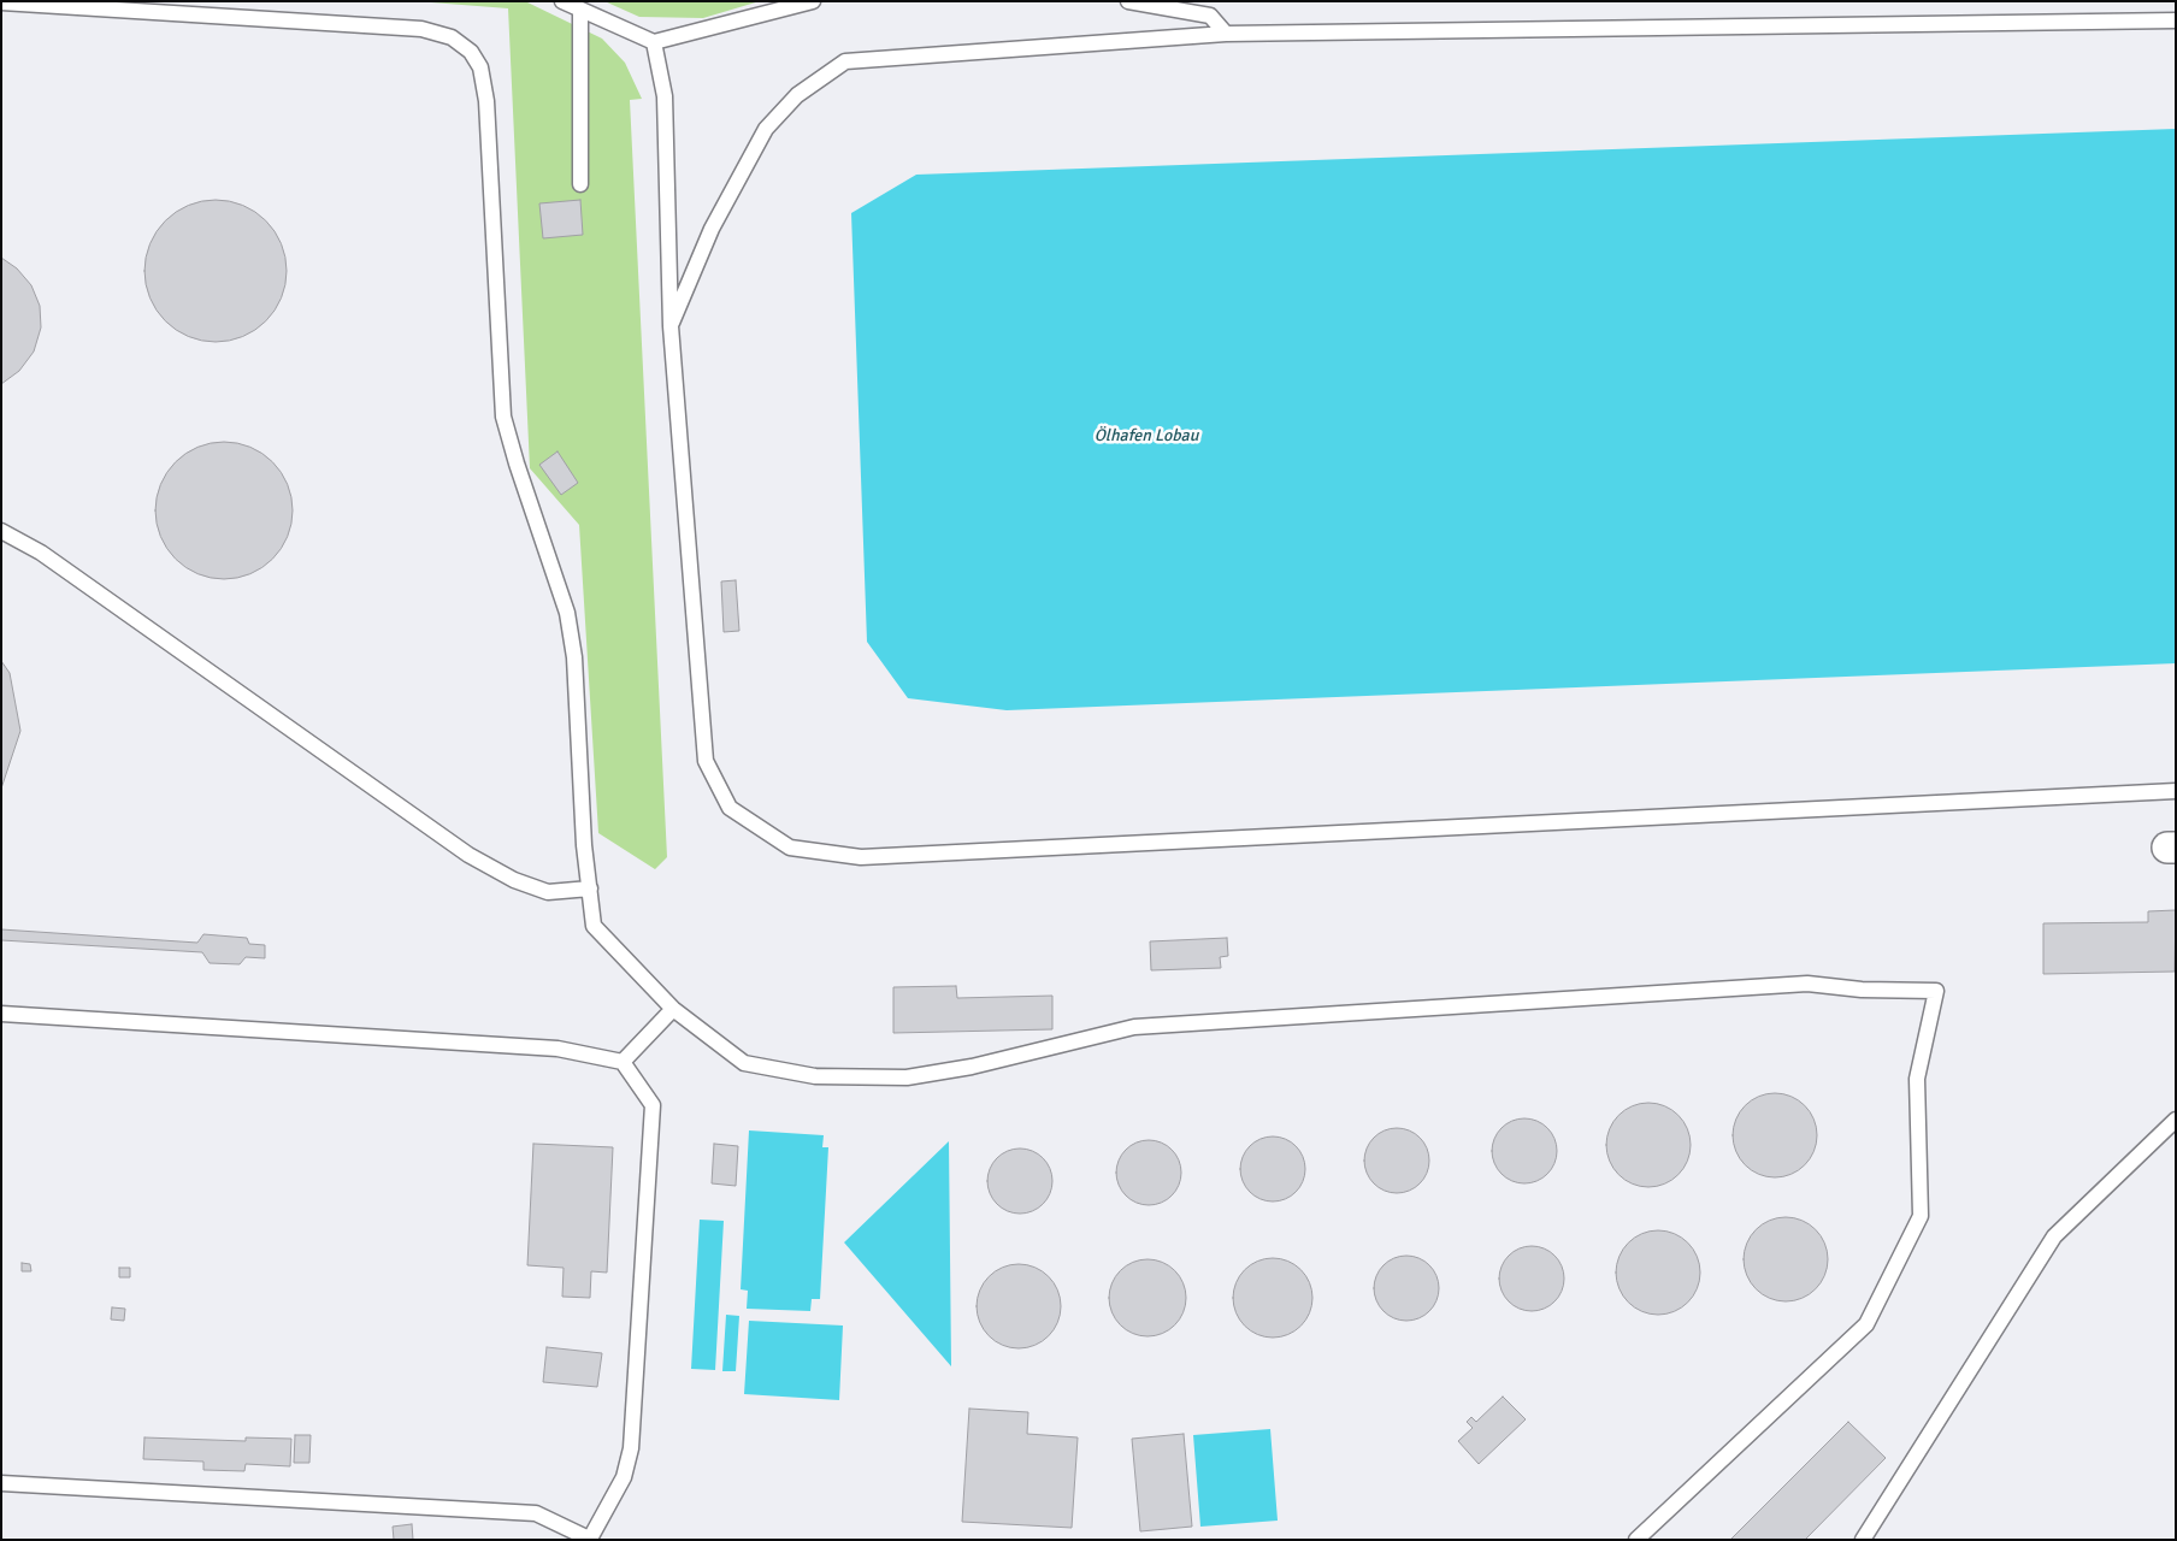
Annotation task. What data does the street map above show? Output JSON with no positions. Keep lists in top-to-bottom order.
{
  "water": ["Ölhafen Lobau"]
}
